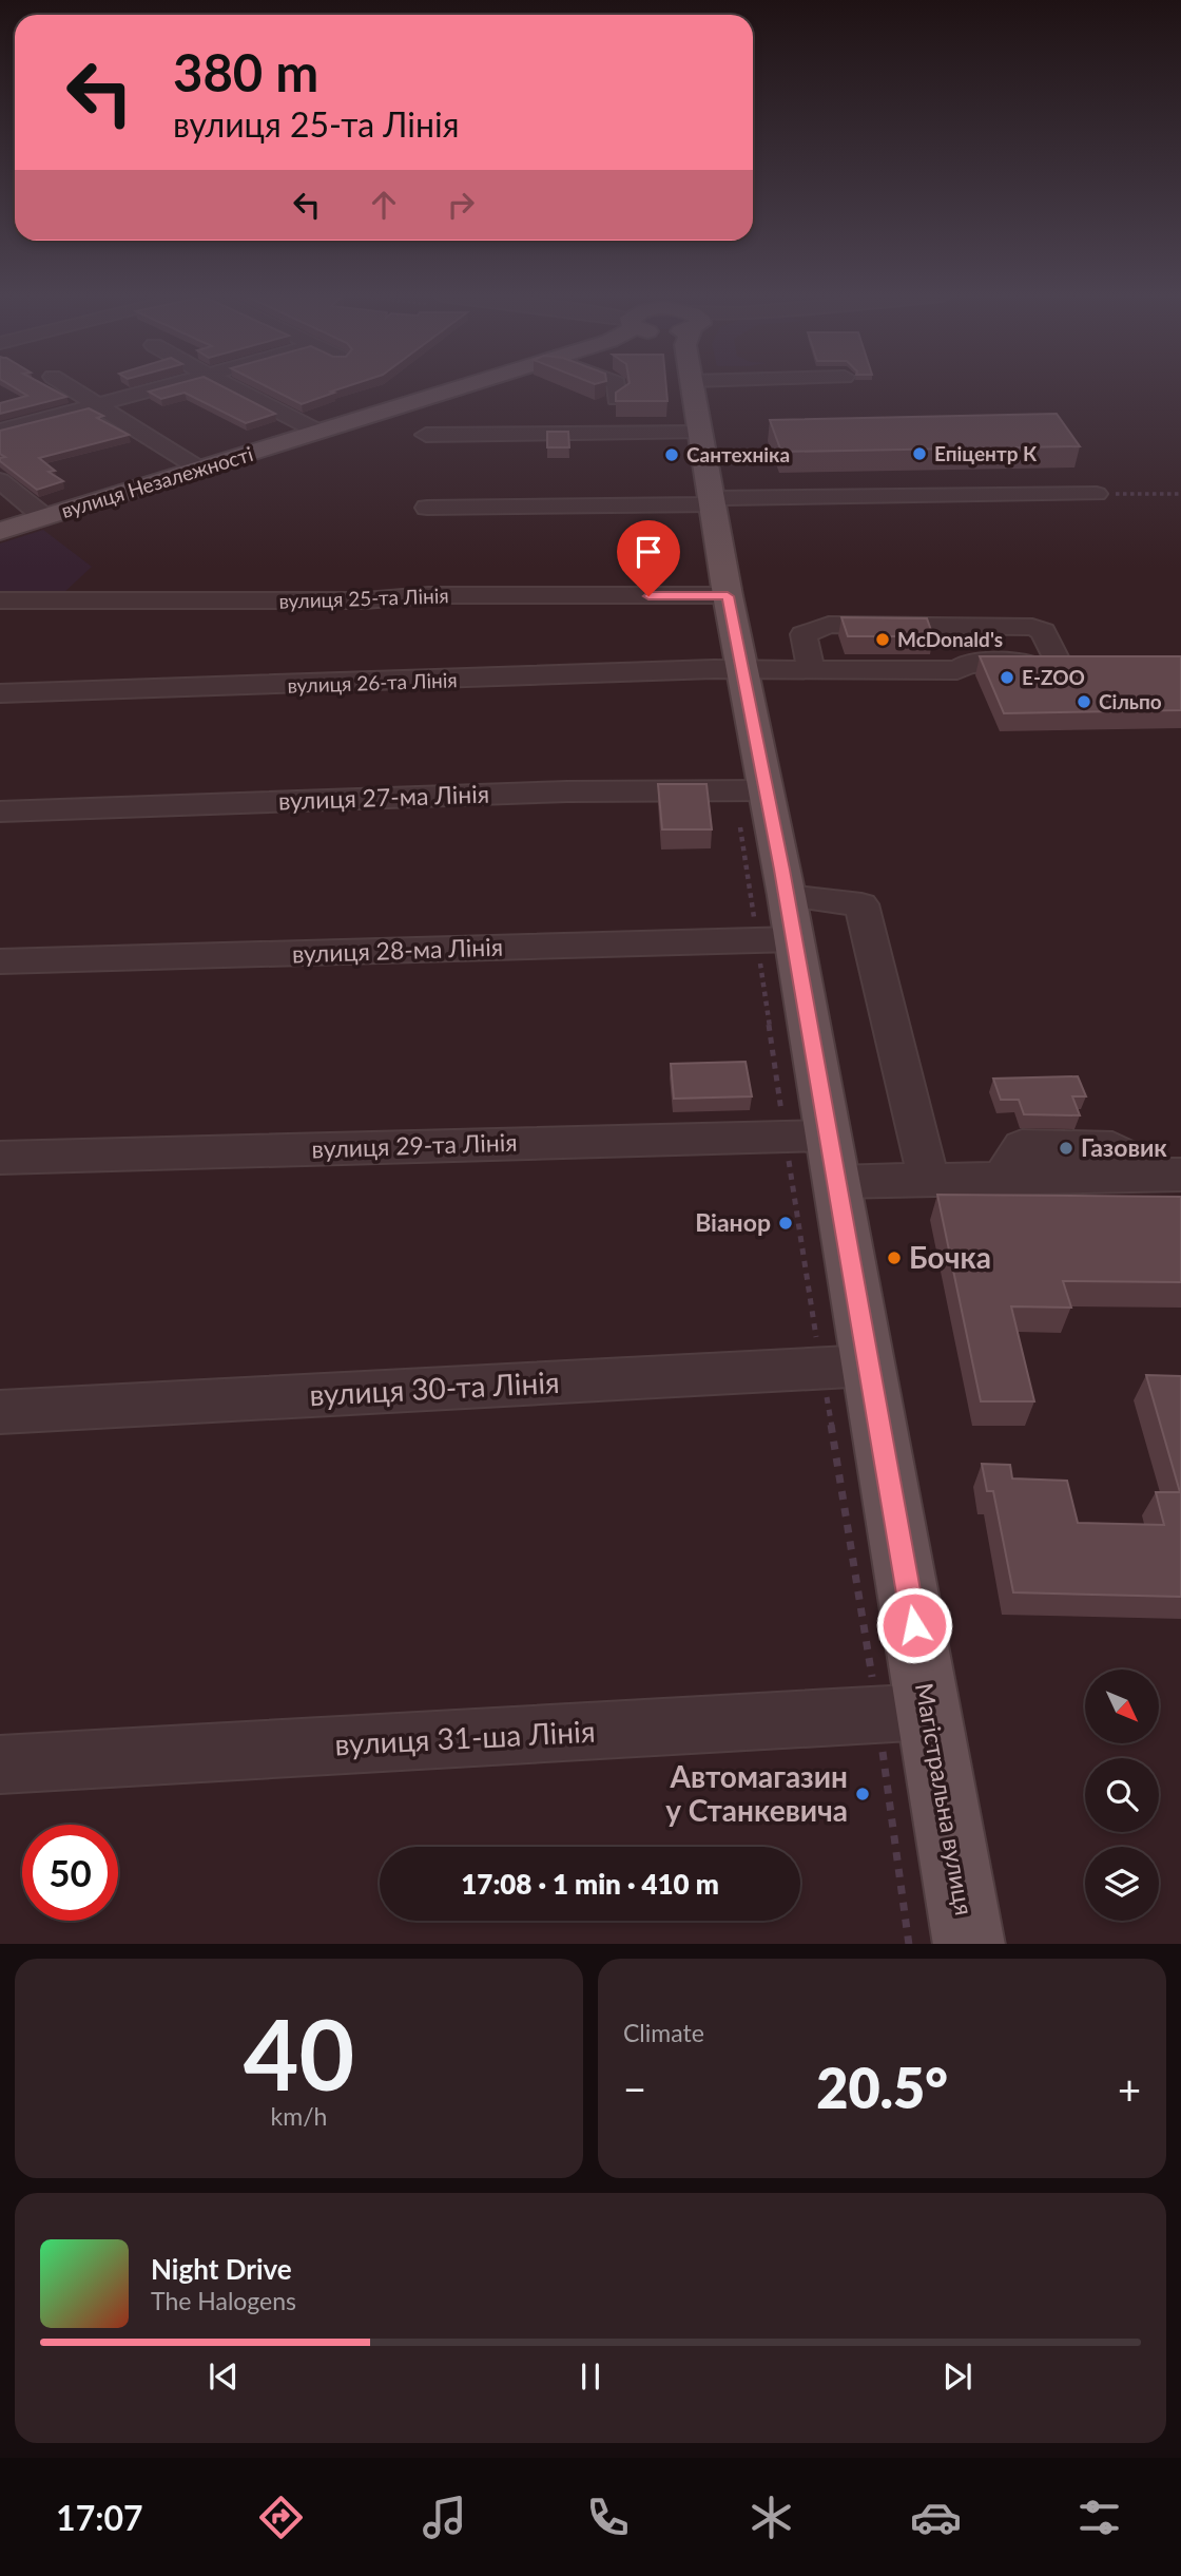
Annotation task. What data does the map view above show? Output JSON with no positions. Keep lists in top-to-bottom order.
{
  "streets": {
    "main road": ["вулиця Незалежності", "Магістральна вулиця"],
    "street": [
      "вулиця 25-та Лінія",
      "вулиця 26-та Лінія",
      "вулиця 27-ма Лінія",
      "вулиця 28-ма Лінія",
      "вулиця 29-та Лінія",
      "вулиця 30-та Лінія",
      "вулиця 31-ша Лінія"
    ]
  },
  "crossings": [
    ["вулиця 25-та Лінія", "Магістральна вулиця"],
    ["вулиця 26-та Лінія", "Магістральна вулиця"],
    ["вулиця 27-ма Лінія", "Магістральна вулиця"],
    ["вулиця 28-ма Лінія", "Магістральна вулиця"],
    ["вулиця 29-та Лінія", "Магістральна вулиця"],
    ["вулиця 30-та Лінія", "Магістральна вулиця"],
    ["вулиця 31-ша Лінія", "Магістральна вулиця"]
  ],
  "places": [
    "Епіцентр К",
    "Сантехніка",
    "McDonald's",
    "E-ZOO",
    "Сільпо",
    "Газовик",
    "Віанор",
    "Бочка",
    "Автомагазин у Станкевича"
  ],
  "north": "bottom right",
  "page": {
    "turn": ["380 m", "вулиця 25-та Лінія"],
    "limit": "50",
    "trip": "17:08 · 1 min · 410 m",
    "tile": [
      ["40", "km/h"],
      "Climate"
    ],
    "heat": ["−", "20.5°", "+"],
    "song": ["Night Drive", "The Halogens"],
    "tabs": "17:07"
  }
}
